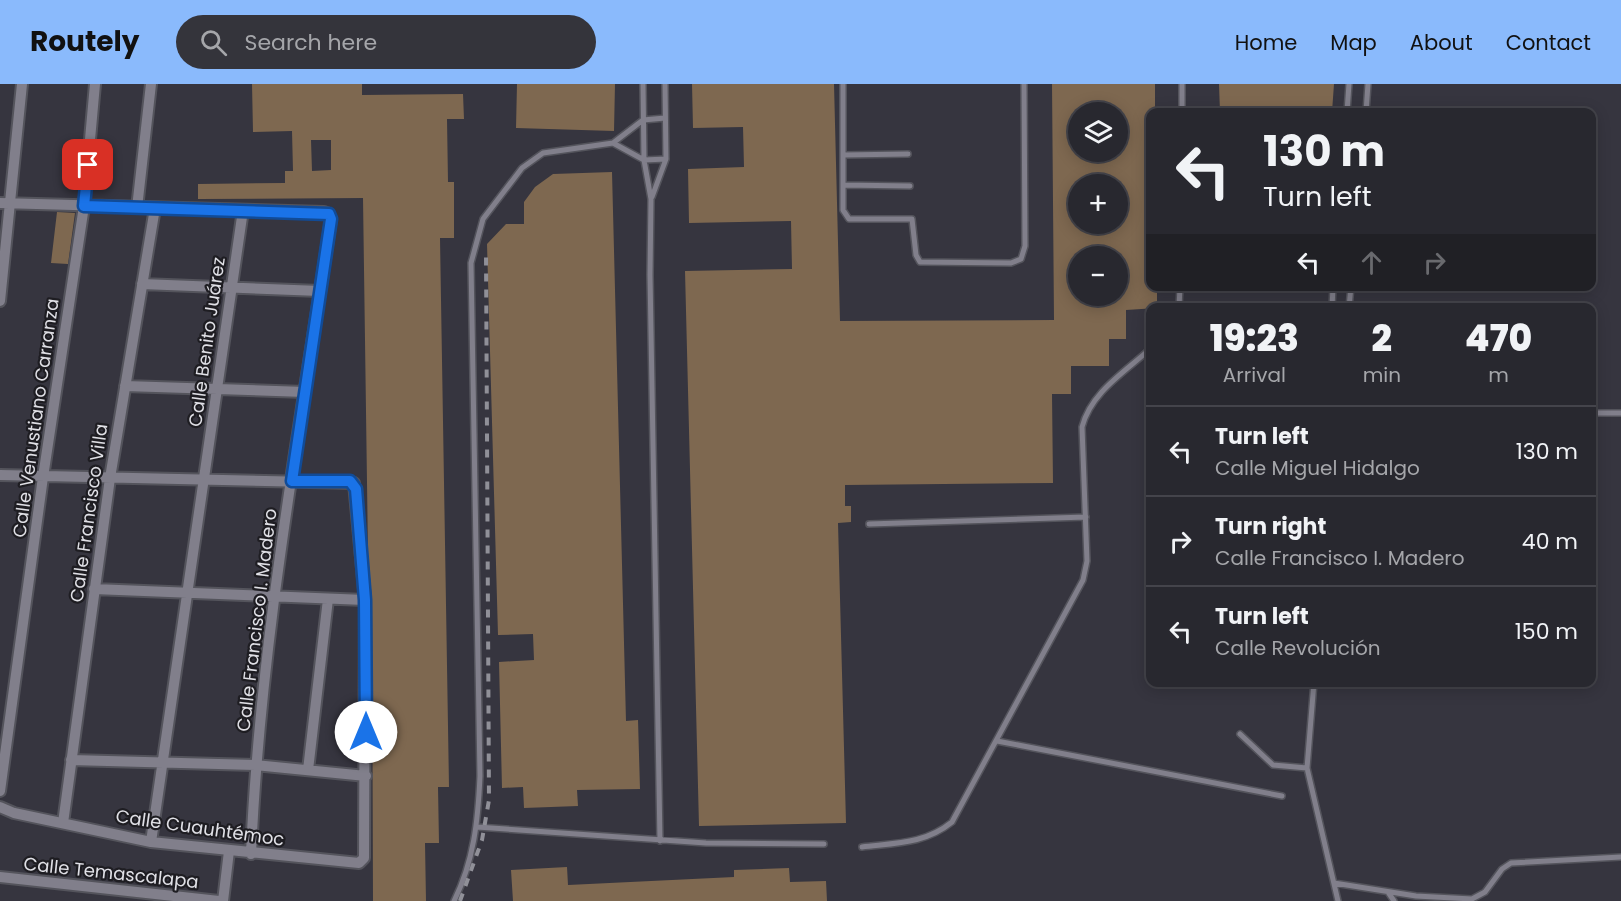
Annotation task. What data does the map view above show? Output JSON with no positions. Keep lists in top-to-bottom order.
{
  "streets": {
    "street": [
      "Calle Benito Juárez",
      "Calle Venustiano Carranza",
      "Calle Francisco Villa",
      "Calle Francisco I. Madero",
      "Calle Cuauhtémoc",
      "Calle Temascalapa"
    ]
  },
  "crossings": [
    ["Calle Benito Juárez", "Calle Francisco I. Madero"],
    ["Calle Francisco Villa", "Calle Cuauhtémoc"],
    ["Calle Francisco I. Madero", "Calle Cuauhtémoc"]
  ],
  "page": {
    "header": "Routely",
    "search": "Search here",
    "nav": [
      "Home",
      "Map",
      "About",
      "Contact"
    ],
    "map_buttons": ["+", "−"],
    "turn": ["130 m", "Turn left"],
    "eta": [
      "19:23",
      "Arrival",
      "2",
      "min",
      "470",
      "m"
    ],
    "list": [
      {
        "name": "Turn left",
        "note": "Calle Miguel Hidalgo",
        "value": "130 m"
      },
      {
        "name": "Turn right",
        "note": "Calle Francisco I. Madero",
        "value": "40 m"
      },
      {
        "name": "Turn left",
        "note": "Calle Revolución",
        "value": "150 m"
      }
    ]
  }
}
